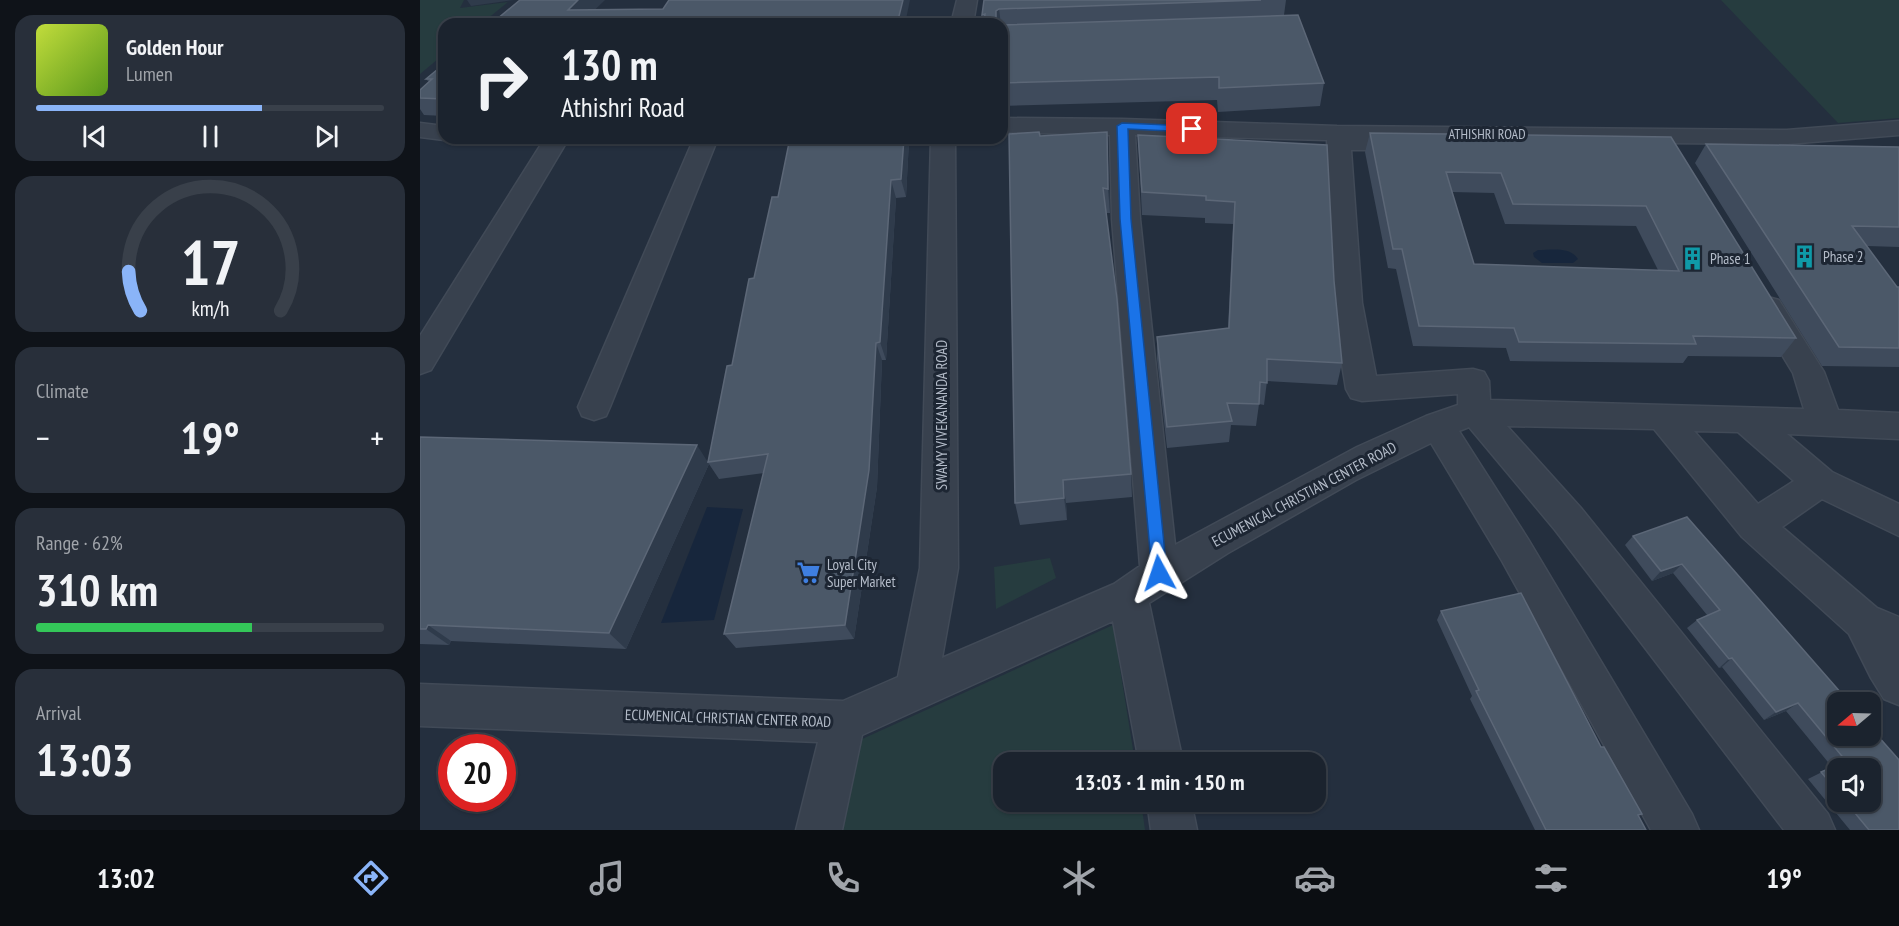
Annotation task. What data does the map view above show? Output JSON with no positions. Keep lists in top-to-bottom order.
{
  "streets": {
    "street": ["ATHISHRI ROAD", "SWAMY VIVEKANANDA ROAD", "ECUMENICAL CHRISTIAN CENTER ROAD"]
  },
  "crossings": [
    ["SWAMY VIVEKANANDA ROAD", "ECUMENICAL CHRISTIAN CENTER ROAD"]
  ],
  "places": {
    "building": ["Phase 2", "Phase 1"],
    "supermarket": ["Loyal City Super Market"]
  },
  "north": "left",
  "page": {
    "turn": ["130 m", "Athishri Road"],
    "song": ["Golden Hour", "Lumen"],
    "tile": [
      "Climate",
      ["Range · 62%", "310 km"],
      ["Arrival", "13:03"]
    ],
    "heat": ["−", "19°", "+"],
    "limit": "20",
    "trip": "13:03 · 1 min · 150 m",
    "tabs": ["13:02", "19°"],
    "gauge": ["17", "km/h"]
  }
}
